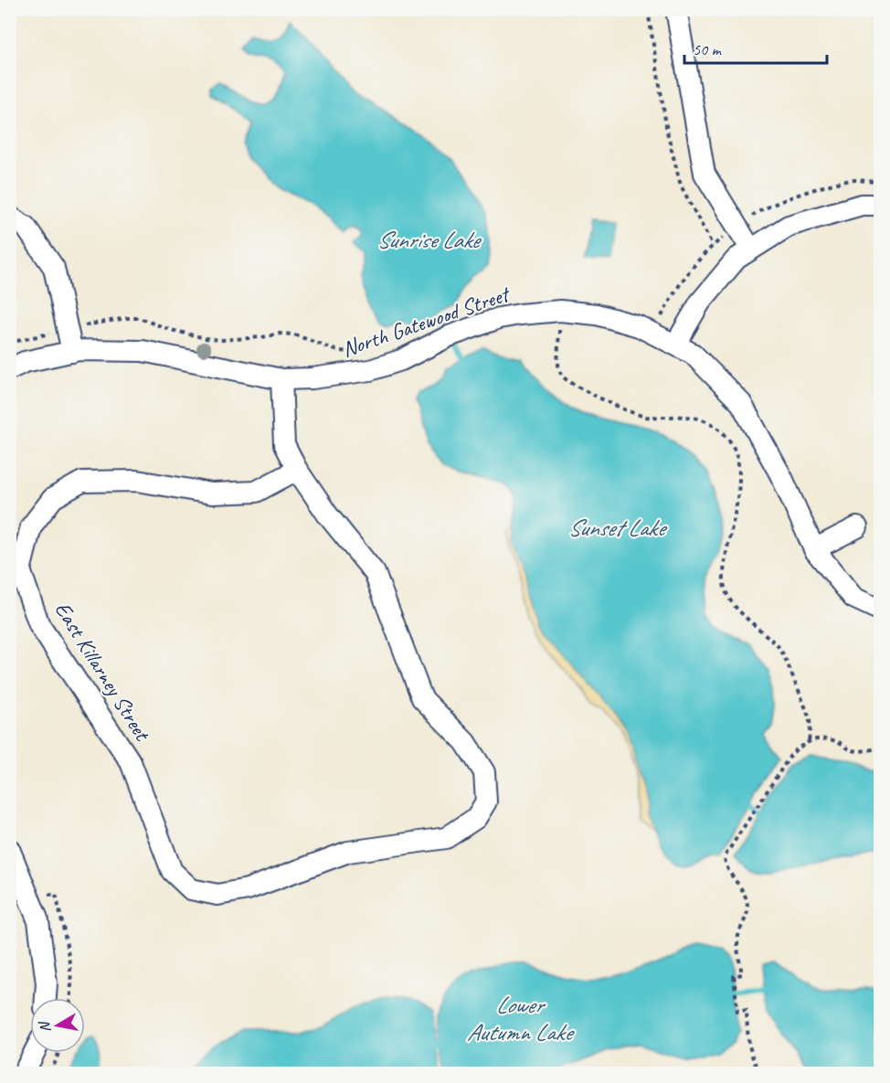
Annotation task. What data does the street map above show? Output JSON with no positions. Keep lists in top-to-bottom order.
{
  "streets": {
    "street": ["North Gatewood Street", "East Killarney Street"]
  },
  "water": ["Sunrise Lake", "Sunset Lake", "Lower Autumn Lake"],
  "scale_bar": "50 m",
  "north": "left"
}
